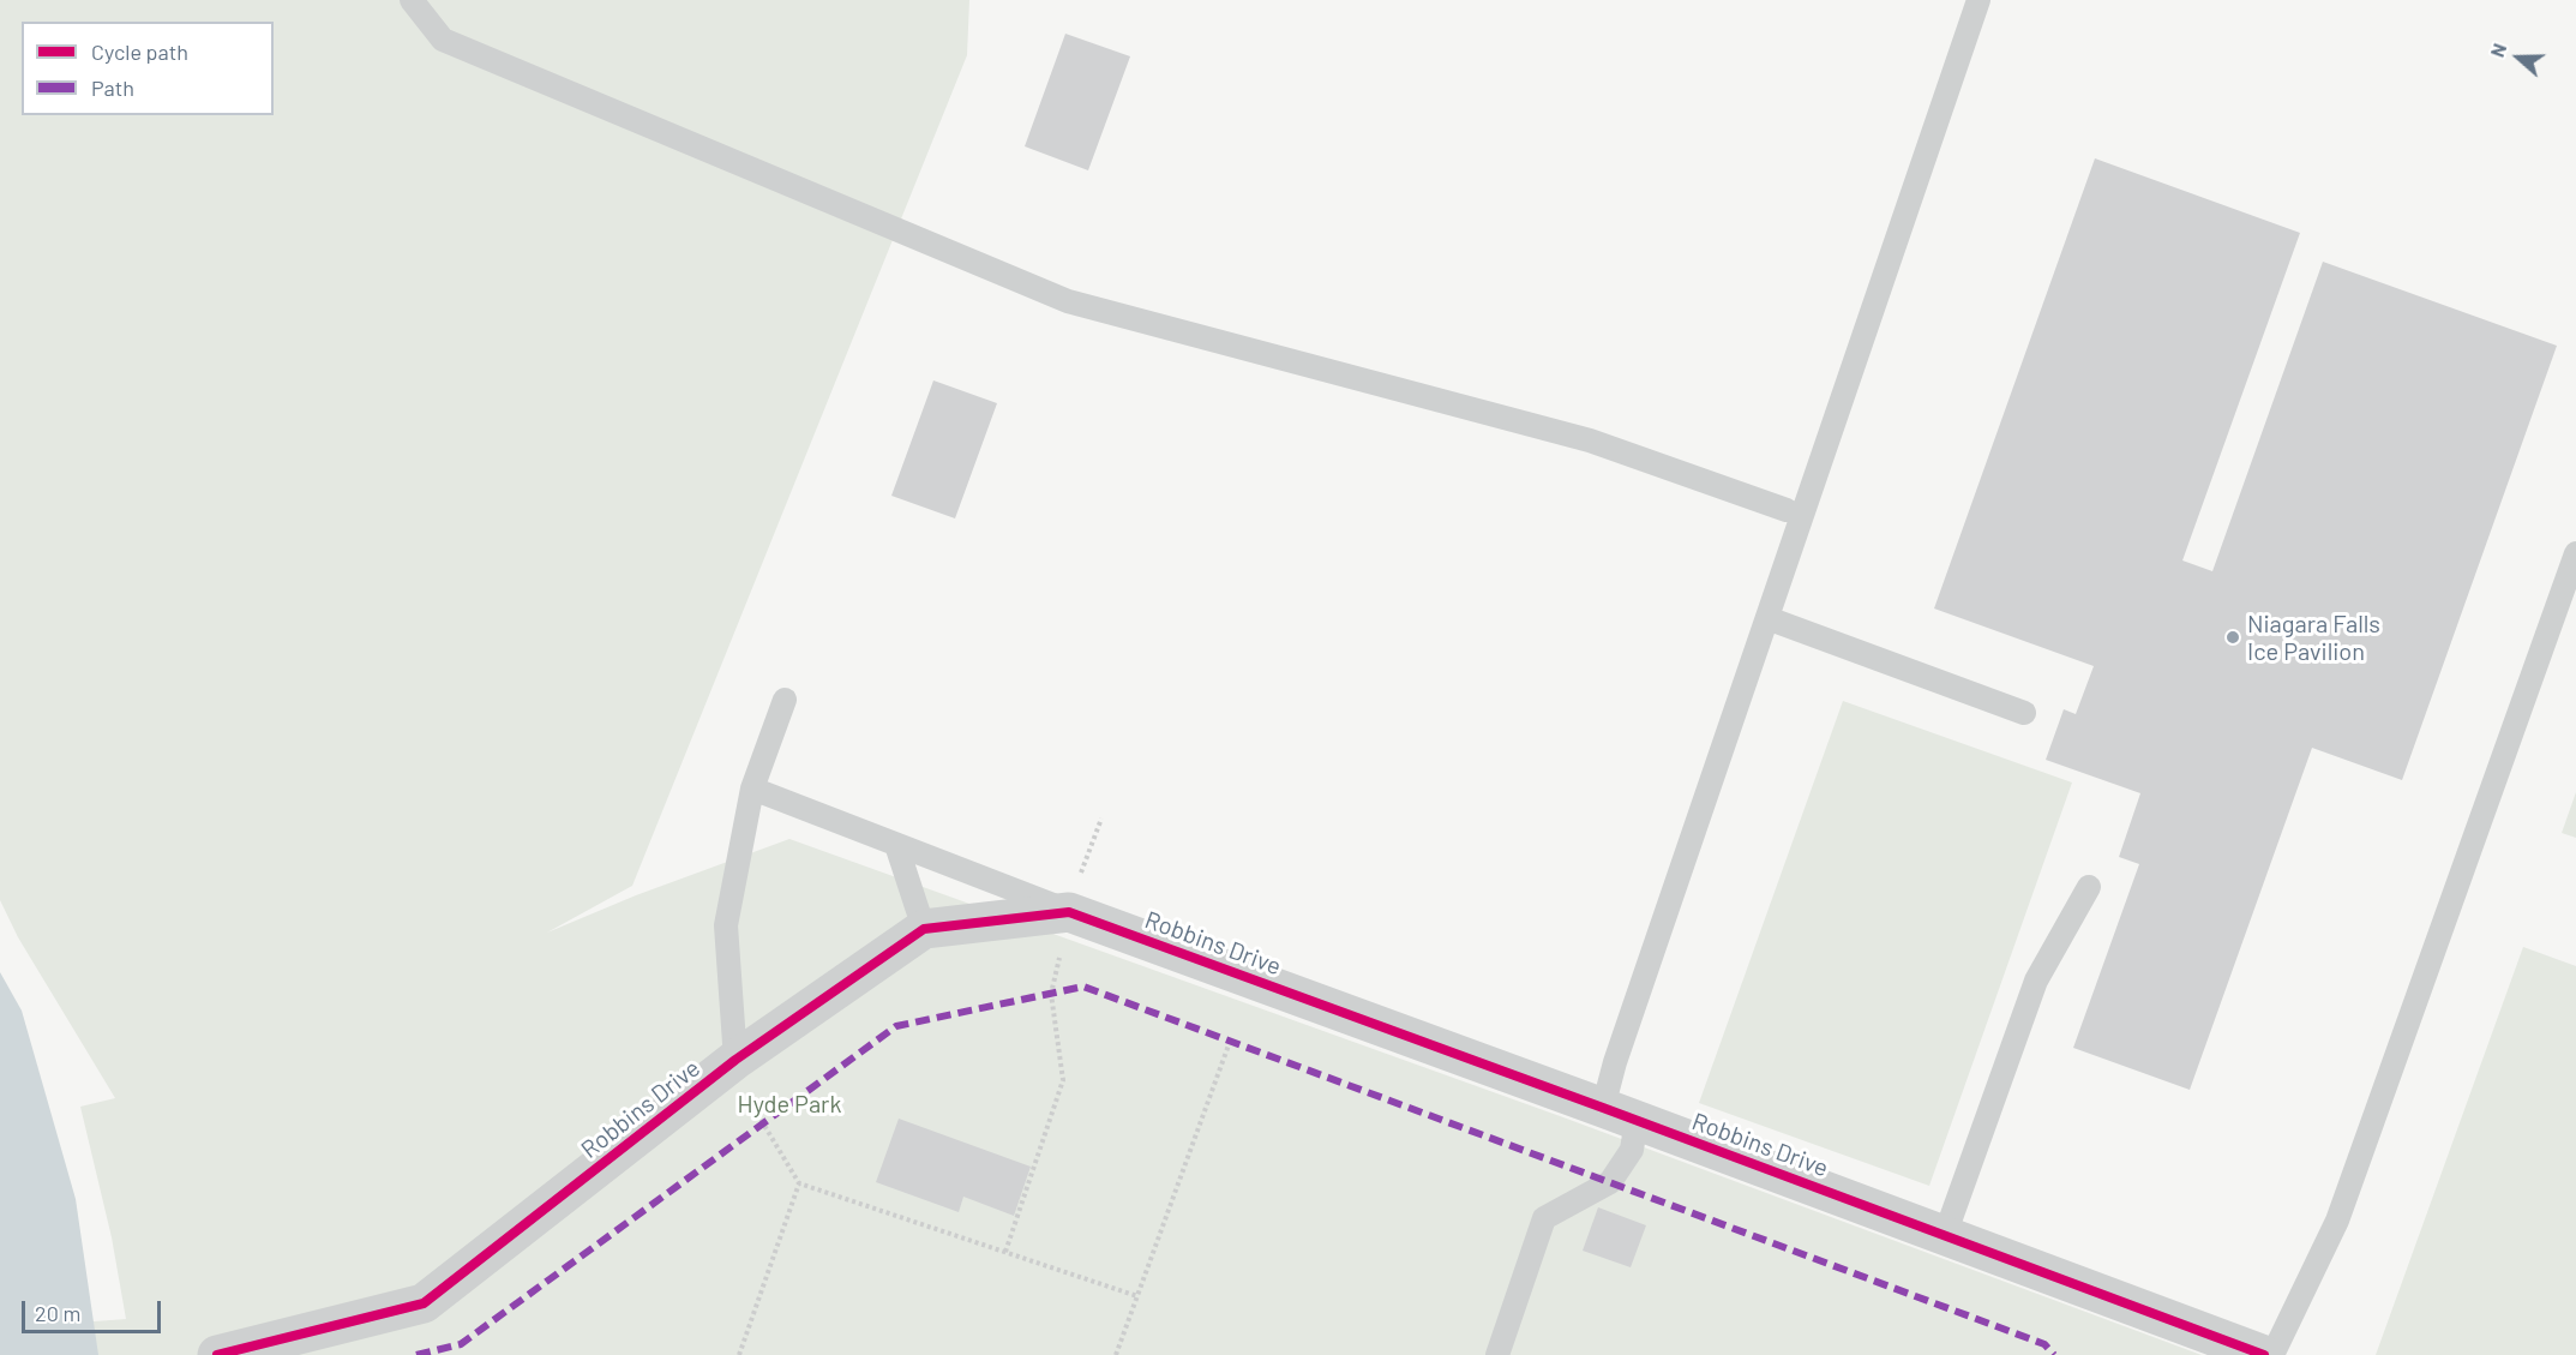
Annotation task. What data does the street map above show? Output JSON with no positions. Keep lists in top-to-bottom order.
{
  "streets": {
    "street": ["Robbins Drive"]
  },
  "parks": ["Hyde Park"],
  "places": ["Niagara Falls Ice Pavilion"],
  "legend": ["Cycle path", "Path"],
  "scale_bar": "20 m",
  "north": "left"
}
